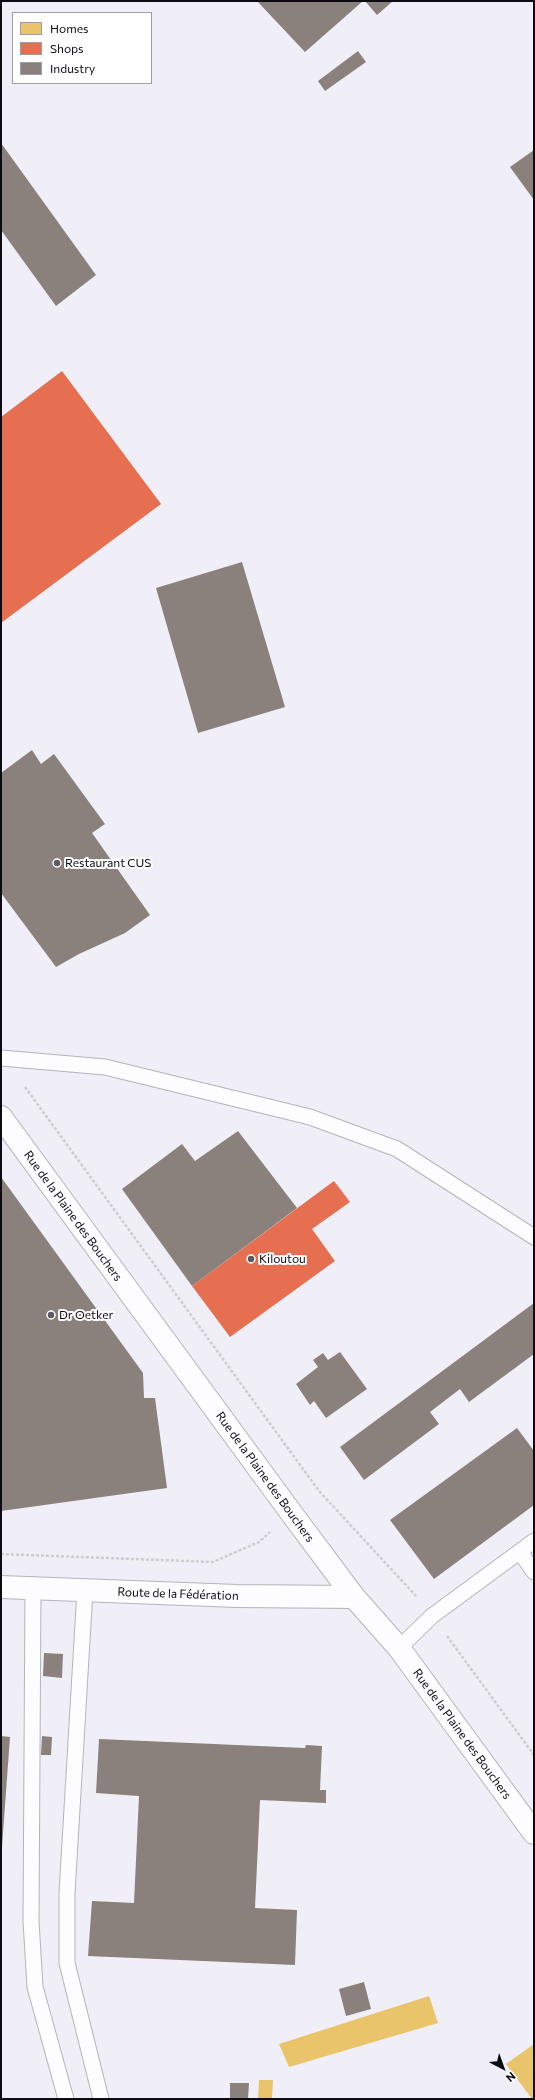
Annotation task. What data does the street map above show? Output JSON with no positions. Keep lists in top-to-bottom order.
{
  "streets": {
    "street": ["Rue de la Plaine des Bouchers", "Route de la Fédération"]
  },
  "crossings": [
    ["Rue de la Plaine des Bouchers", "Route de la Fédération"]
  ],
  "places": ["Restaurant CUS", "Kiloutou", "Dr Oetker"],
  "legend": ["Homes", "Shops", "Industry"],
  "north": "bottom right"
}
